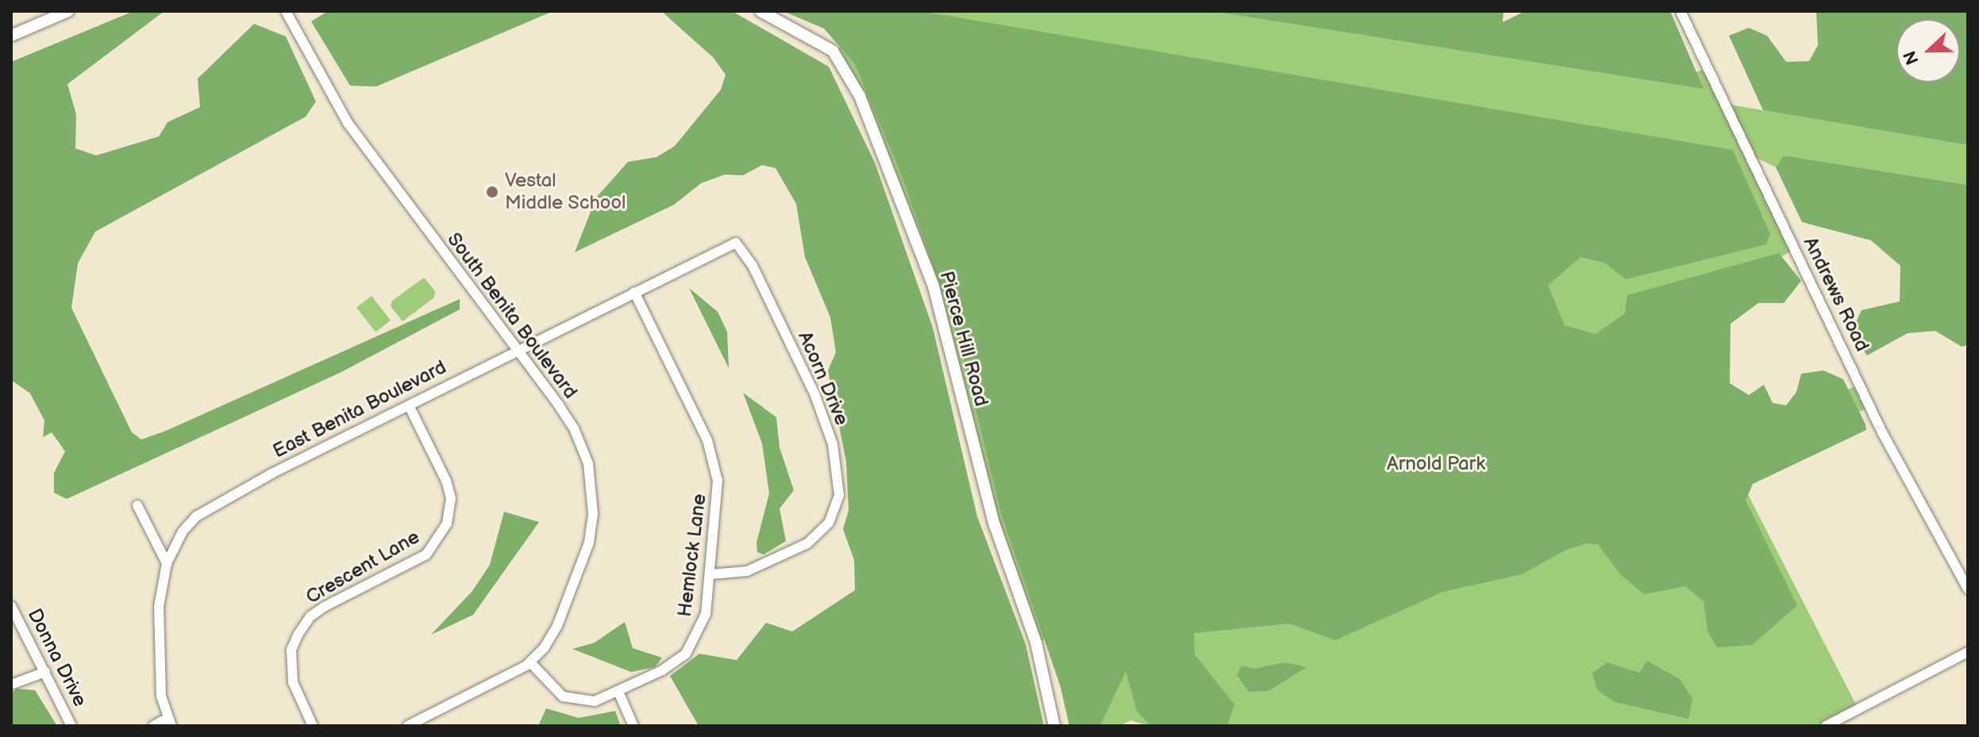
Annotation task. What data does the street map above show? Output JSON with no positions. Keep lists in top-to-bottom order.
{
  "streets": {
    "street": [
      "Andrews Road",
      "South Benita Boulevard",
      "Pierce Hill Road",
      "Acorn Drive",
      "East Benita Boulevard",
      "Hemlock Lane",
      "Crescent Lane",
      "Donna Drive"
    ]
  },
  "crossings": [
    ["South Benita Boulevard", "East Benita Boulevard"],
    ["South Benita Boulevard", "Hemlock Lane"],
    ["Acorn Drive", "East Benita Boulevard"],
    ["Acorn Drive", "Hemlock Lane"],
    ["East Benita Boulevard", "Hemlock Lane"],
    ["East Benita Boulevard", "Crescent Lane"]
  ],
  "parks": ["Arnold Park"],
  "places": ["Vestal Middle School"],
  "north": "left"
}
